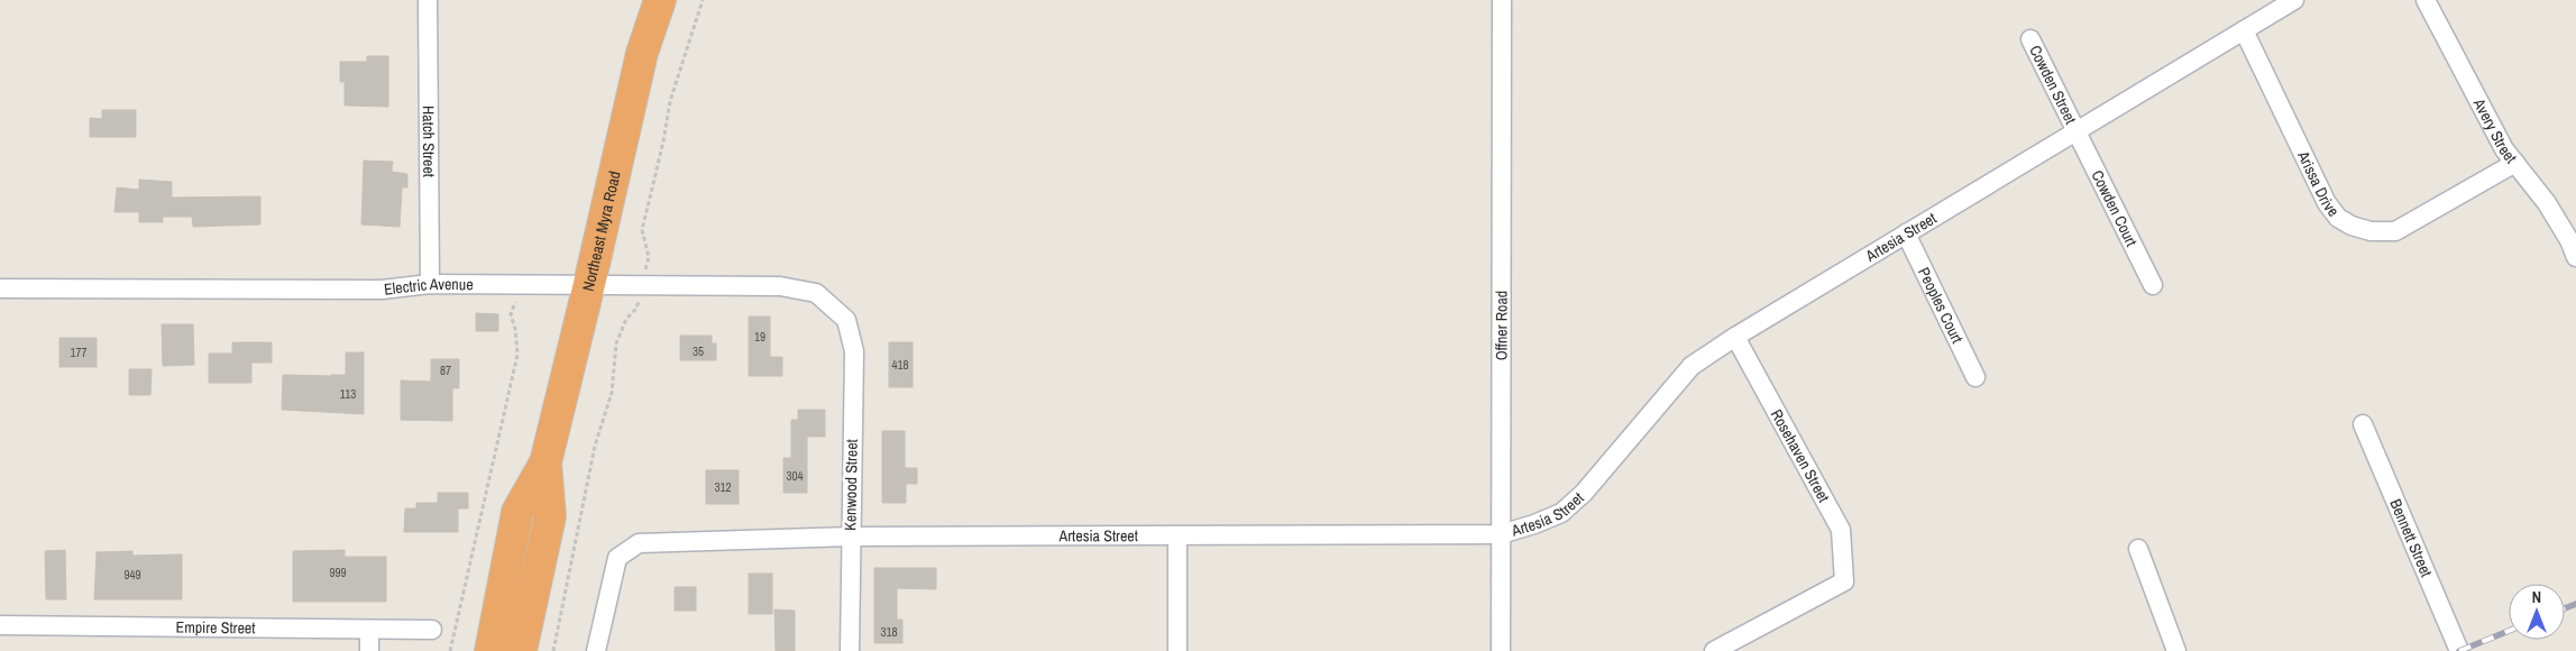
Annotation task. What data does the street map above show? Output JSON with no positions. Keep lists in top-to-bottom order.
{
  "streets": {
    "highway": ["Northeast Myra Road"],
    "street": [
      "Cowden Street",
      "Avery Street",
      "Hatch Street",
      "Arissa Drive",
      "Cowden Court",
      "Artesia Street",
      "Electric Avenue",
      "Peoples Court",
      "Offner Road",
      "Rosehaven Street",
      "Kenwood Street",
      "Bennett Street",
      "Empire Street"
    ]
  },
  "crossings": [
    ["Cowden Street", "Cowden Court"],
    ["Cowden Street", "Artesia Street"],
    ["Avery Street", "Arissa Drive"],
    ["Hatch Street", "Electric Avenue"],
    ["Arissa Drive", "Artesia Street"],
    ["Cowden Court", "Artesia Street"],
    ["Northeast Myra Road", "Electric Avenue"],
    ["Artesia Street", "Peoples Court"],
    ["Artesia Street", "Offner Road"],
    ["Artesia Street", "Rosehaven Street"],
    ["Artesia Street", "Kenwood Street"],
    ["Electric Avenue", "Kenwood Street"]
  ],
  "house_numbers": [
    "19",
    "35",
    "177",
    "418",
    "87",
    "113",
    "304",
    "312",
    "999",
    "949",
    "318"
  ],
  "north": "top"
}
